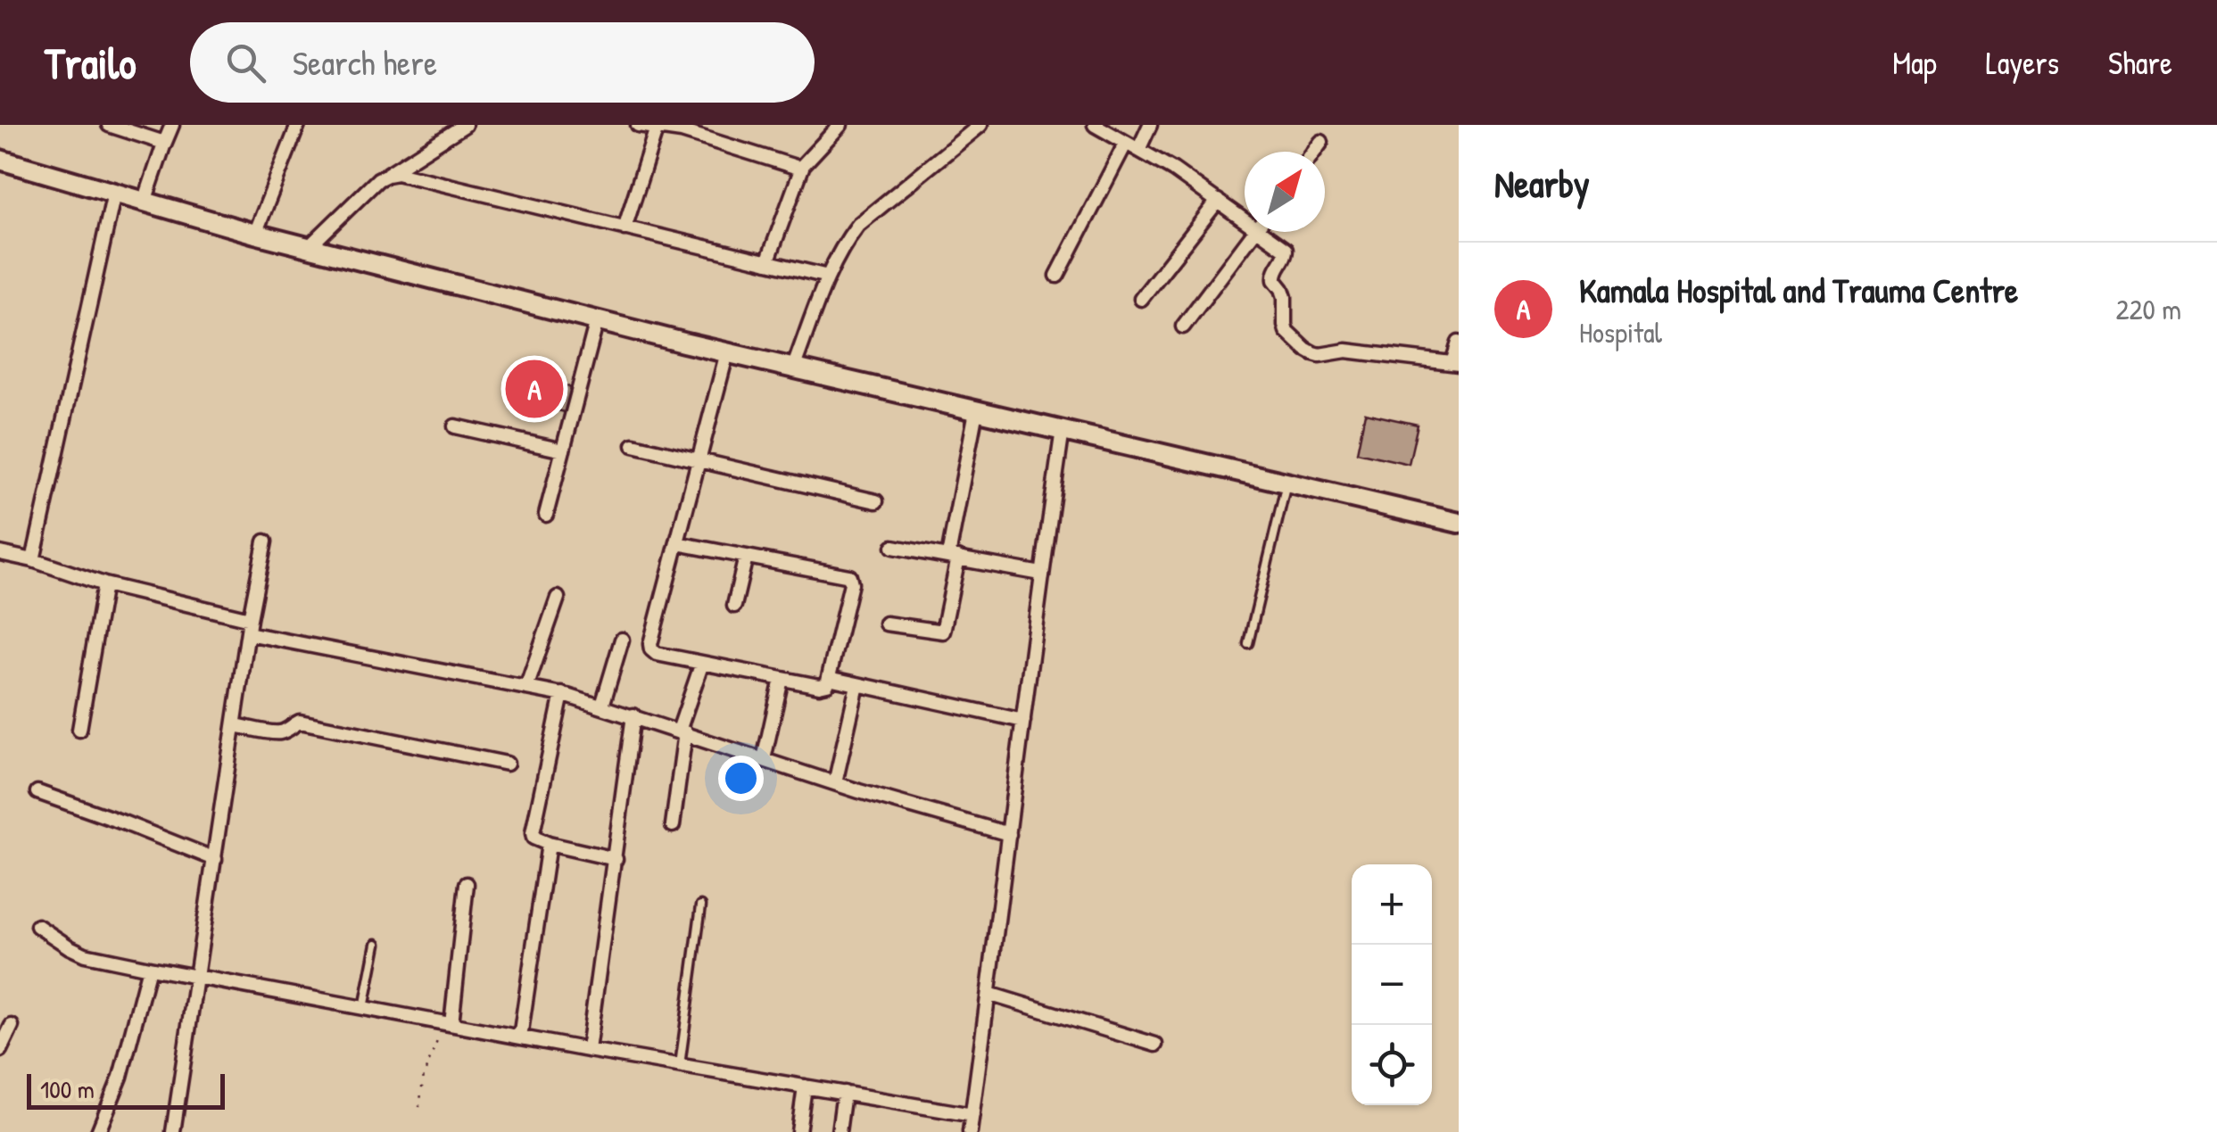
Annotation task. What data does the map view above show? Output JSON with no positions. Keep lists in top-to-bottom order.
{
  "scale_bar": "100 m",
  "north": "top right",
  "page": {
    "header": "Trailo",
    "search": "Search here",
    "nav": ["Map", "Layers", "Share"],
    "heading": "Nearby",
    "list": [
      {
        "mark": "A",
        "name": "Kamala Hospital and Trauma Centre",
        "note": "Hospital",
        "value": "220 m"
      }
    ],
    "pins": "A",
    "map_buttons": ["+", "−"],
    "scale": "100 m"
  }
}
